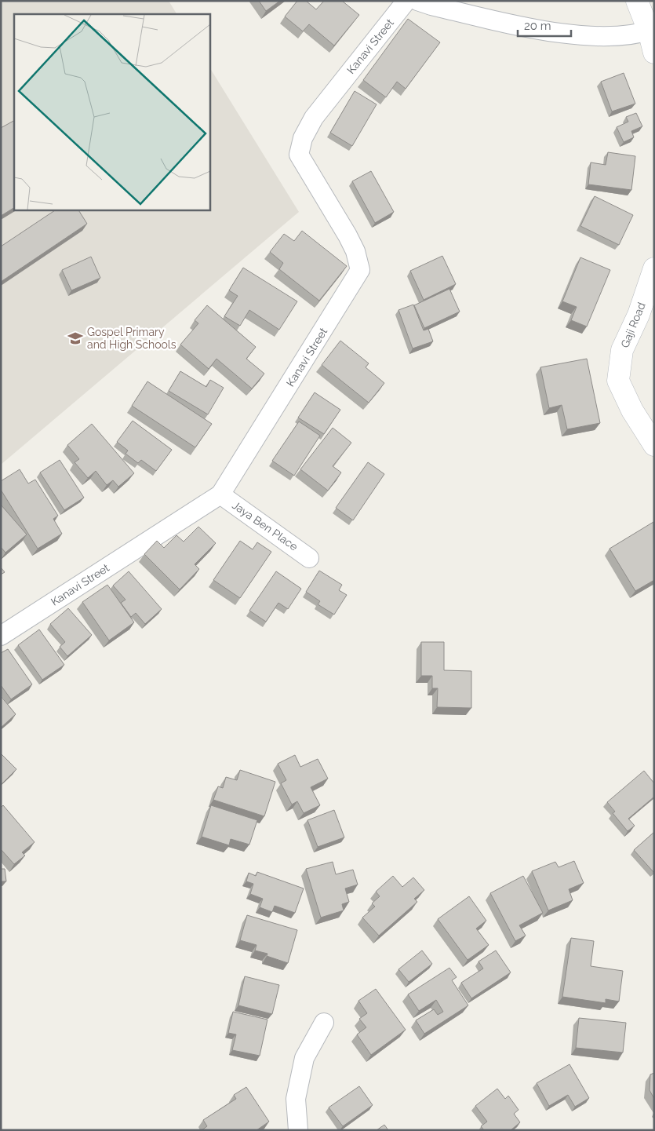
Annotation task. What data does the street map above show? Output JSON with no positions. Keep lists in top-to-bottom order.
{
  "streets": {
    "street": ["Kanavi Street", "Gaji Road", "Jaya Ben Place"]
  },
  "crossings": [
    ["Kanavi Street", "Jaya Ben Place"]
  ],
  "places": {
    "school or university": ["Gospel Primary and High Schools"]
  },
  "scale_bar": "20 m"
}
